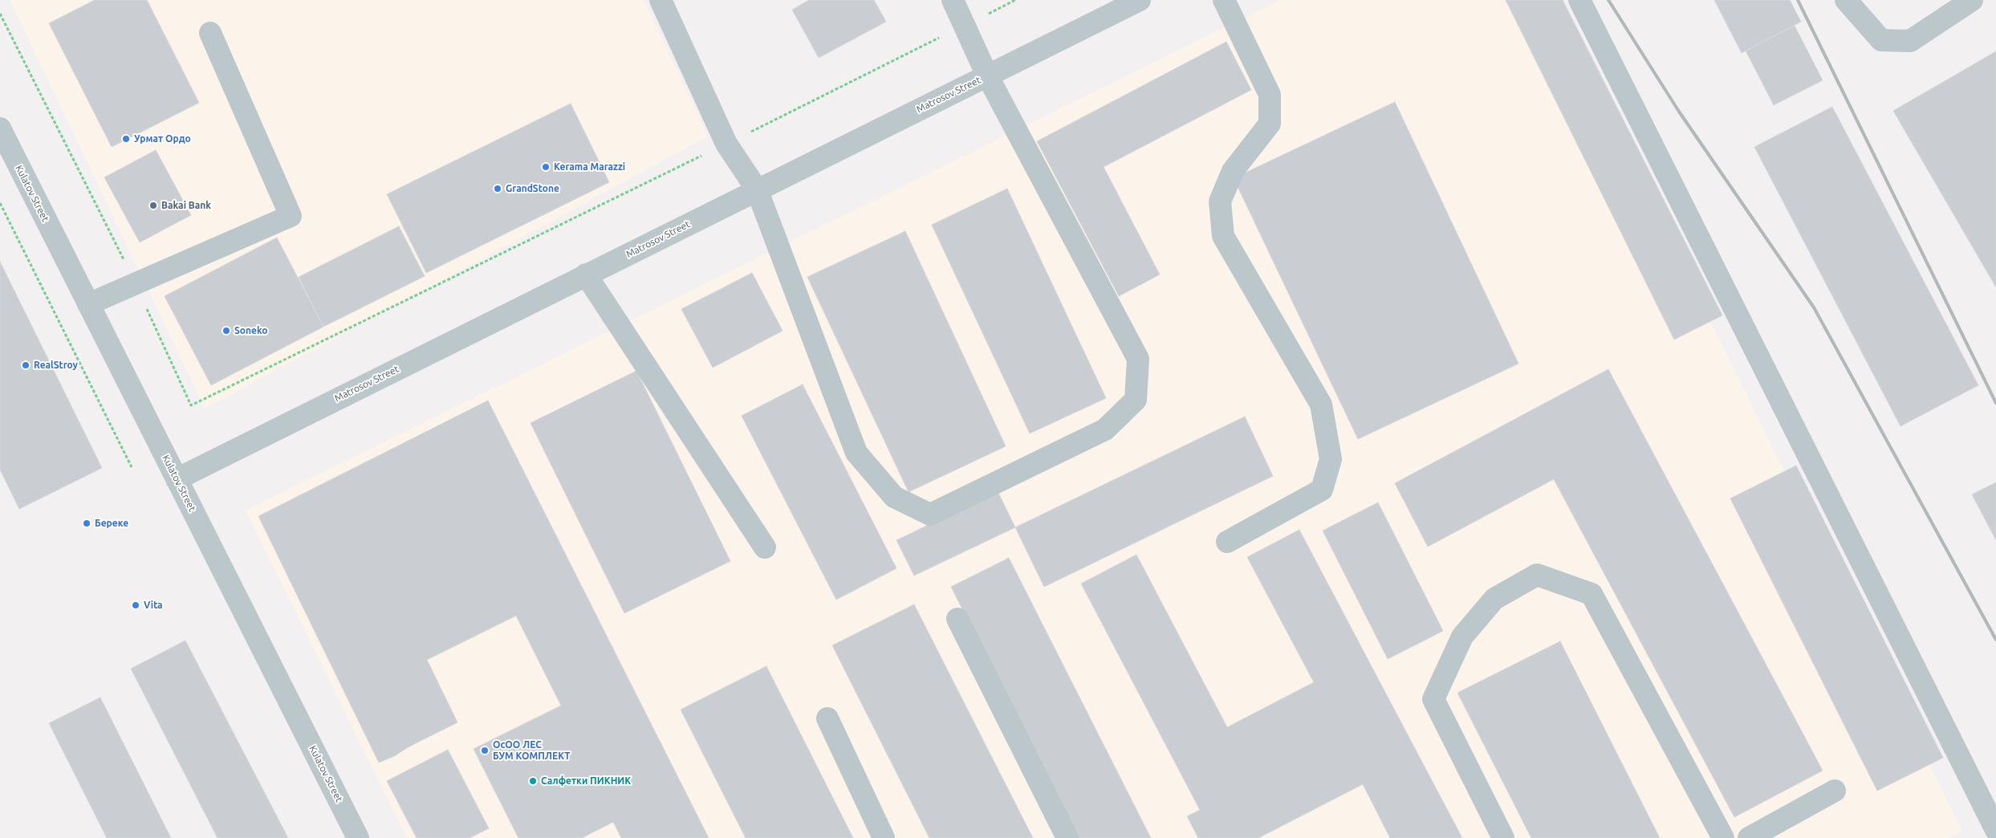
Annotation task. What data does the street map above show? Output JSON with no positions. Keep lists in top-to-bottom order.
{
  "streets": {
    "street": ["Matrosov Street", "Kulatov Street"]
  },
  "crossings": [
    ["Matrosov Street", "Kulatov Street"]
  ],
  "places": [
    "Урмат Ордо",
    "Kerama Marazzi",
    "GrandStone",
    "Bakai Bank",
    "Soneko",
    "RealStroy",
    "Береке",
    "Vita",
    "ОсОО ЛЕС БУМ КОМПЛЕКТ",
    "Салфетки ПИКНИК"
  ]
}
